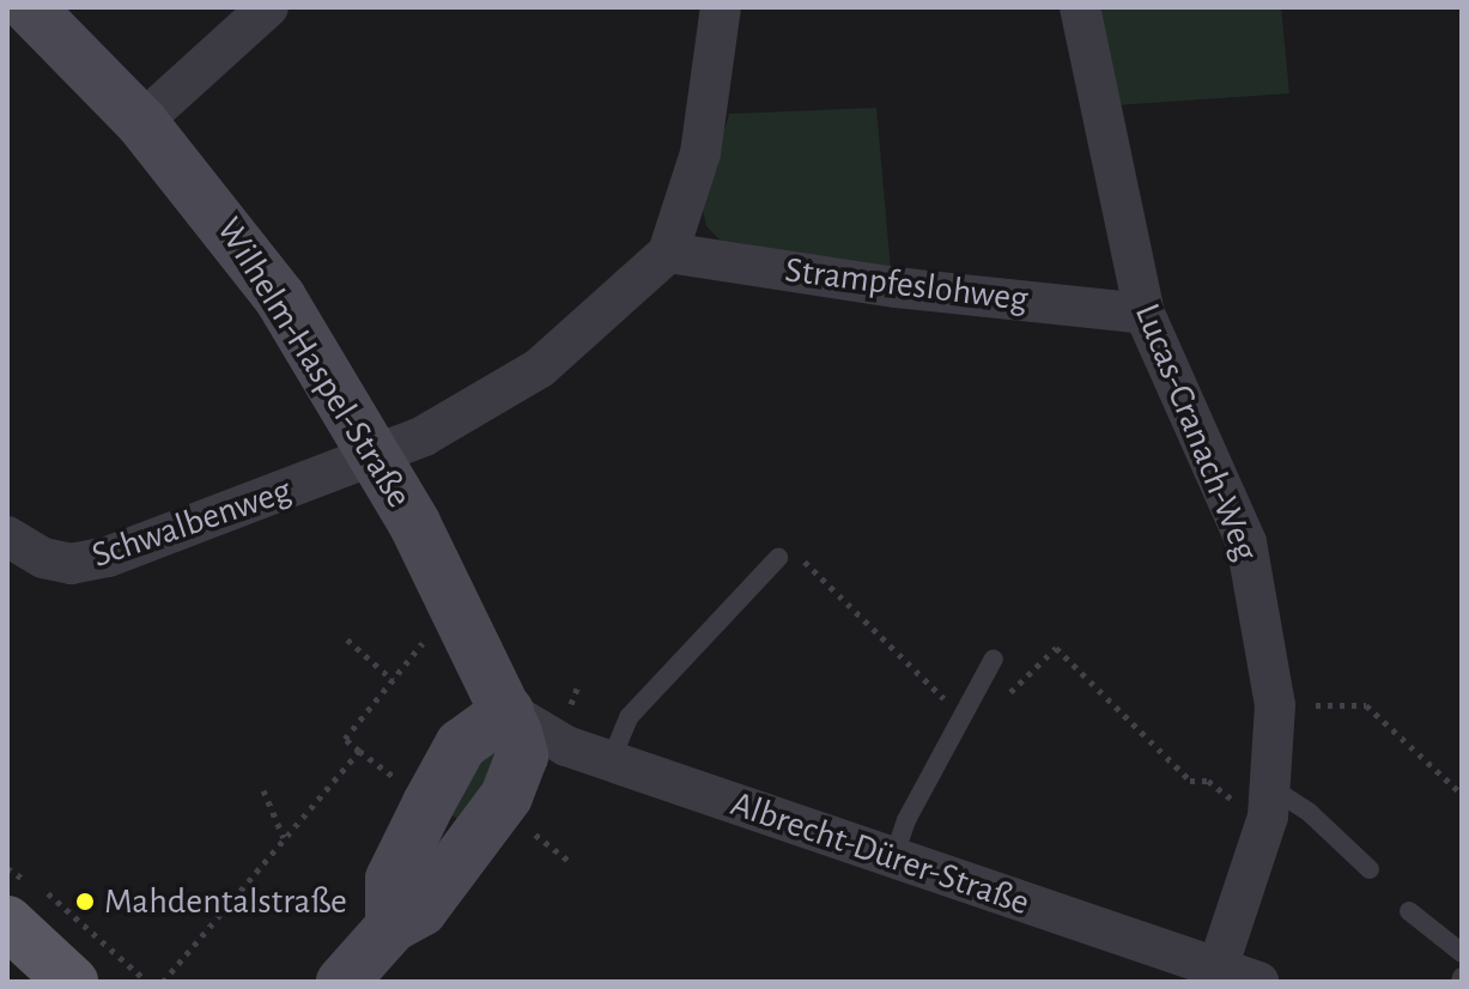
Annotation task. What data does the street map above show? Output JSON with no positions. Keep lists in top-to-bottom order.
{
  "streets": {
    "street": [
      "Strampfeslohweg",
      "Wilhelm-Haspel-Straße",
      "Lucas-Cranach-Weg",
      "Schwalbenweg",
      "Albrecht-Dürer-Straße"
    ]
  },
  "crossings": [
    ["Strampfeslohweg", "Lucas-Cranach-Weg"],
    ["Strampfeslohweg", "Schwalbenweg"],
    ["Wilhelm-Haspel-Straße", "Schwalbenweg"],
    ["Wilhelm-Haspel-Straße", "Albrecht-Dürer-Straße"],
    ["Lucas-Cranach-Weg", "Albrecht-Dürer-Straße"]
  ],
  "places": ["Mahdentalstraße"]
}
